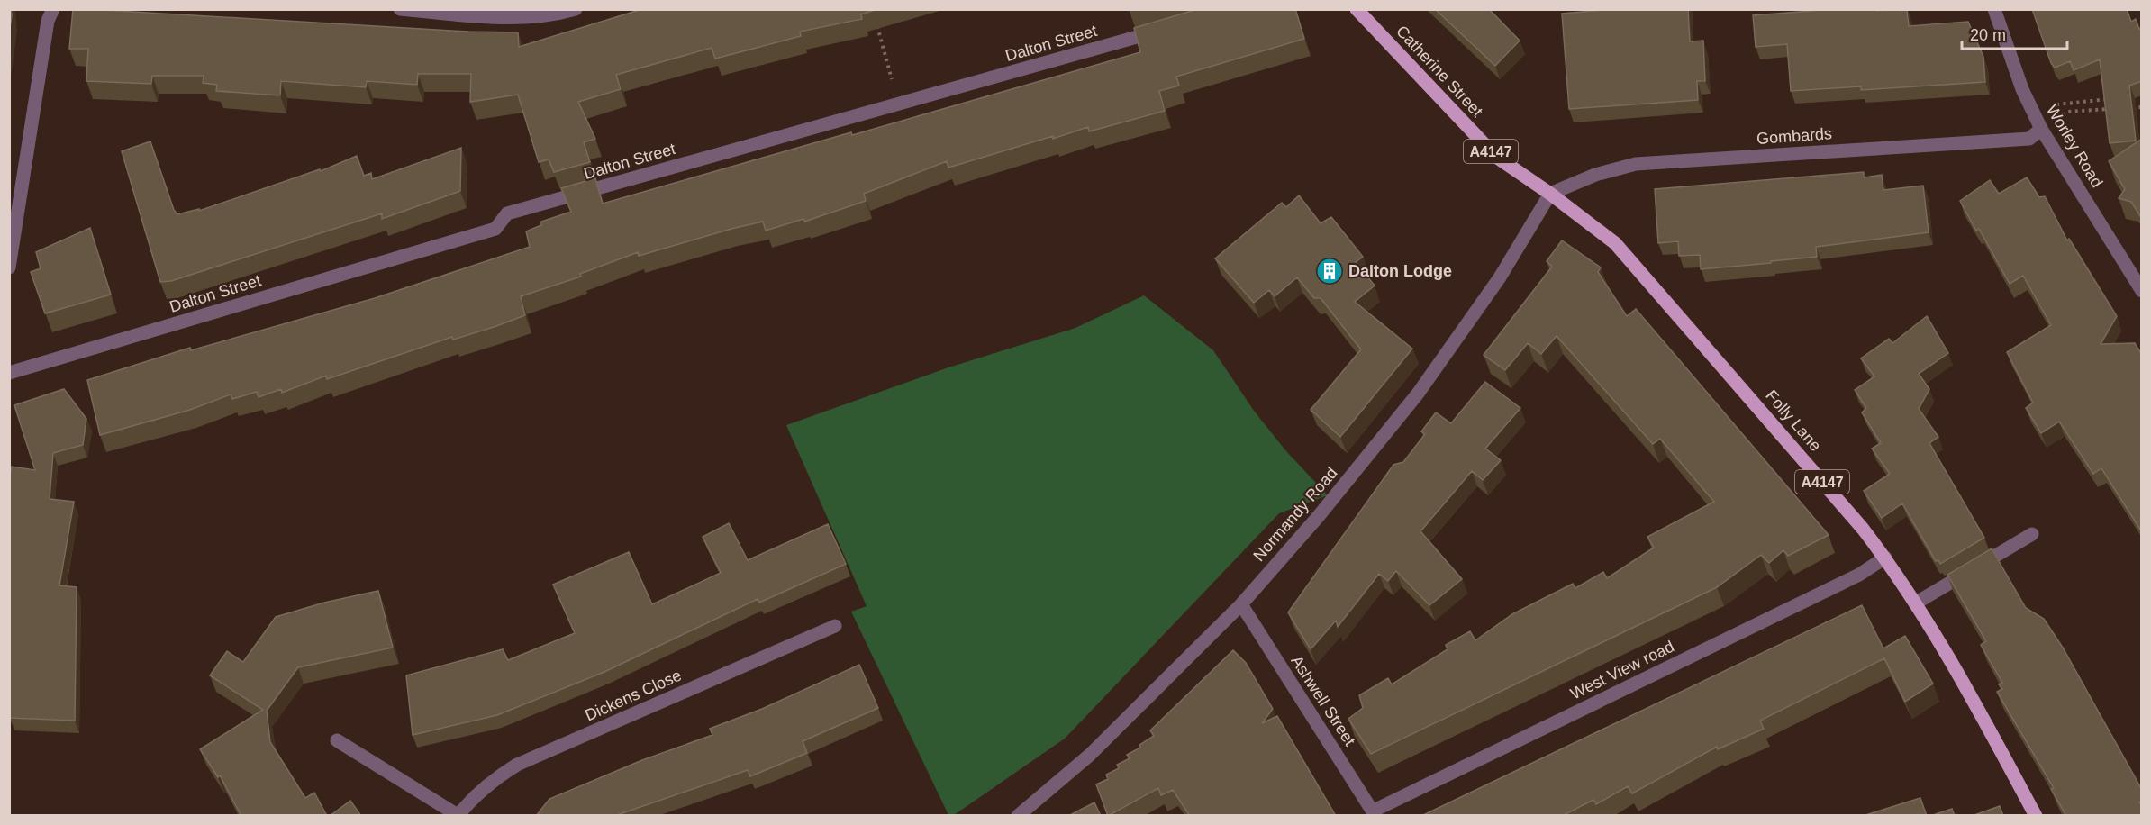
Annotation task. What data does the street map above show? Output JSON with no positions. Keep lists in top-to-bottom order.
{
  "streets": {
    "main road": ["Catherine Street", "A4147", "Folly Lane"],
    "street": [
      "Dalton Street",
      "Gombards",
      "Worley Road",
      "Normandy Road",
      "West View road",
      "Dickens Close",
      "Ashwell Street"
    ]
  },
  "crossings": [
    ["Catherine Street", "Gombards"],
    ["Catherine Street", "Folly Lane"],
    ["Catherine Street", "Normandy Road"],
    ["Gombards", "Worley Road"],
    ["Gombards", "Folly Lane"],
    ["Gombards", "Normandy Road"],
    ["Folly Lane", "Normandy Road"],
    ["Folly Lane", "West View road"],
    ["Normandy Road", "Ashwell Street"],
    ["West View road", "Ashwell Street"]
  ],
  "places": {
    "building": ["Dalton Lodge"]
  },
  "scale_bar": "20 m"
}
